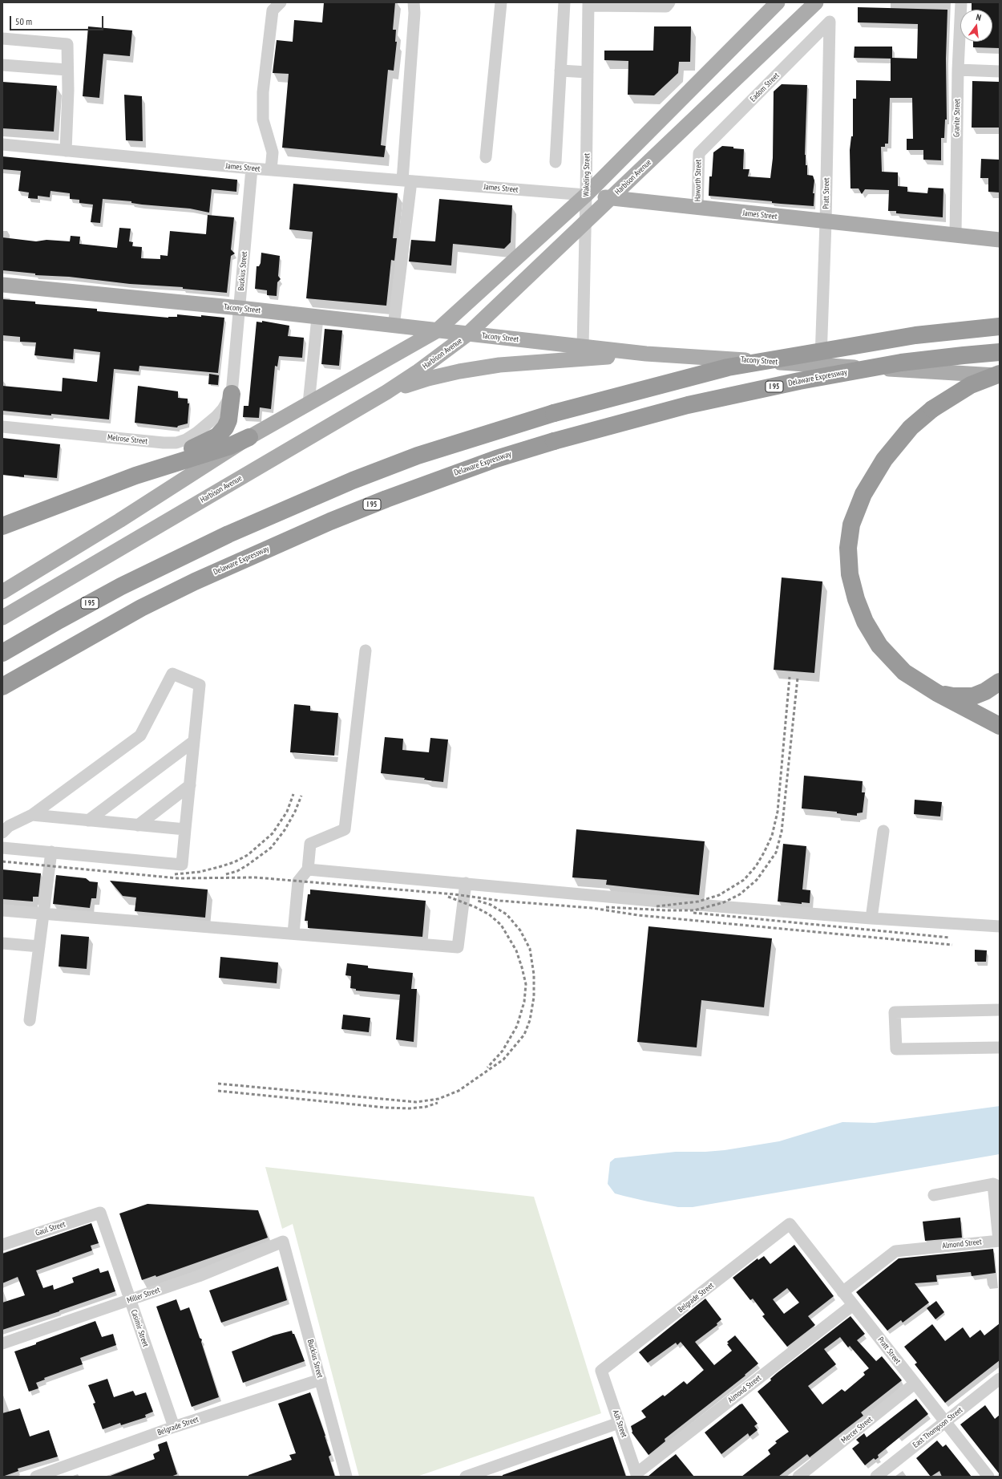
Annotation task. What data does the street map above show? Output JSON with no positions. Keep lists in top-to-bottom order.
{
  "streets": {
    "highway": ["Delaware Expressway", "I 95"],
    "main road": ["James Street", "Harbison Avenue", "Tacony Street"],
    "street": [
      "Eadom Street",
      "Granite Street",
      "Wakeling Street",
      "Haworth Street",
      "Pratt Street",
      "Buckius Street",
      "Melrose Street",
      "Gaul Street",
      "Almond Street",
      "Miller Street",
      "Belgrade Street",
      "Casimir Street",
      "Ash Street",
      "East Thompson Street",
      "Mercer Street"
    ]
  },
  "crossings": [
    ["Eadom Street", "Haworth Street"],
    ["Eadom Street", "Pratt Street"],
    ["Granite Street", "James Street"],
    ["James Street", "Wakeling Street"],
    ["James Street", "Harbison Avenue"],
    ["James Street", "Haworth Street"],
    ["James Street", "Pratt Street"],
    ["James Street", "Buckius Street"],
    ["Wakeling Street", "Harbison Avenue"],
    ["Wakeling Street", "Tacony Street"],
    ["Harbison Avenue", "Tacony Street"],
    ["Pratt Street", "Tacony Street"],
    ["Pratt Street", "Almond Street"],
    ["Pratt Street", "Belgrade Street"],
    ["Pratt Street", "East Thompson Street"],
    ["Pratt Street", "Mercer Street"],
    ["Buckius Street", "Tacony Street"],
    ["Buckius Street", "Melrose Street"],
    ["Buckius Street", "Miller Street"],
    ["Buckius Street", "Belgrade Street"],
    ["Gaul Street", "Casimir Street"],
    ["Almond Street", "Ash Street"],
    ["Miller Street", "Casimir Street"],
    ["Belgrade Street", "Casimir Street"],
    ["Belgrade Street", "Ash Street"]
  ],
  "scale_bar": "50 m",
  "north": "top"
}
